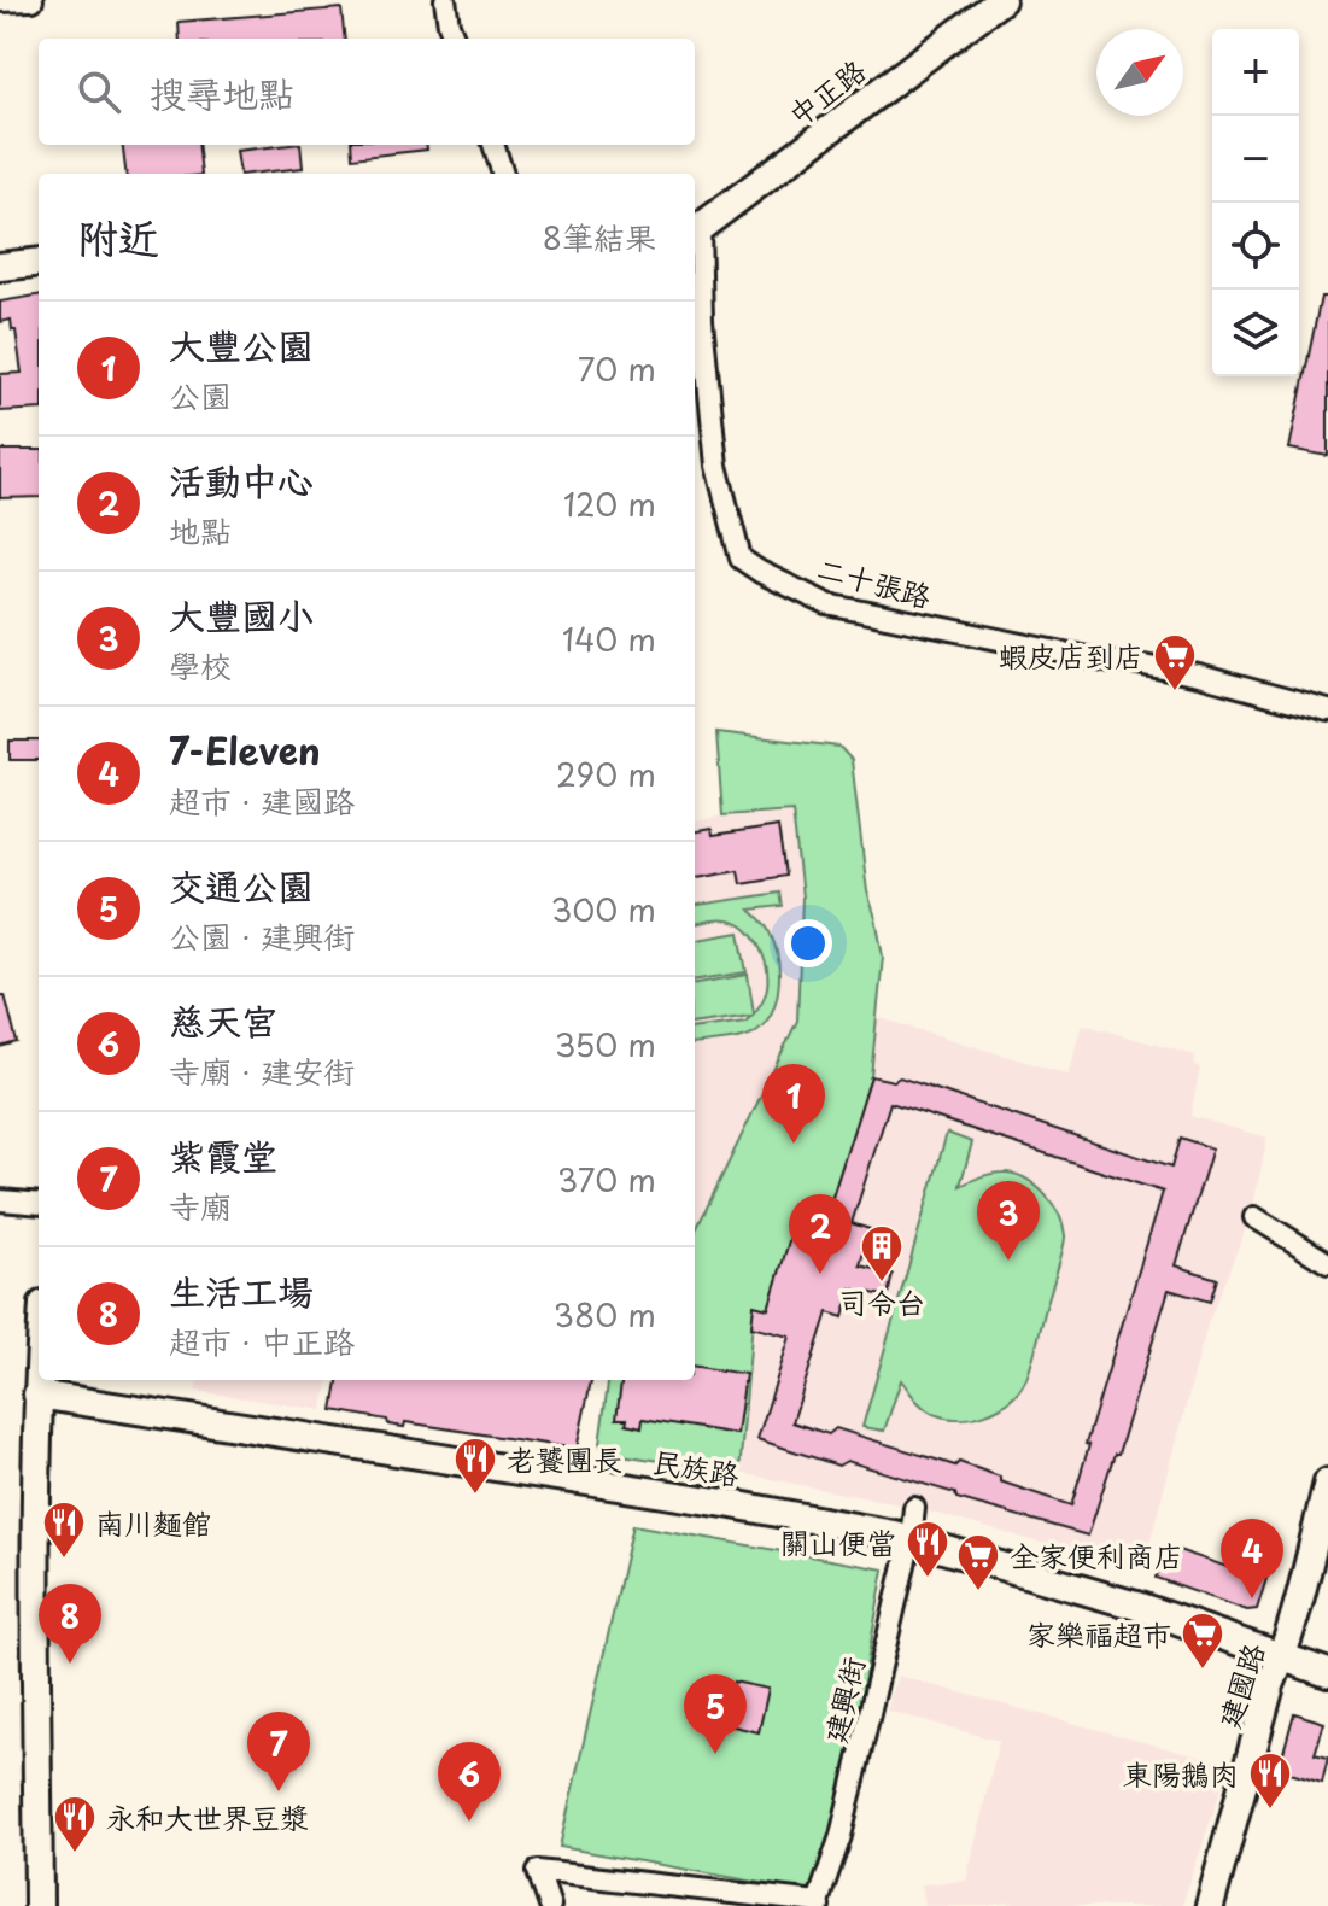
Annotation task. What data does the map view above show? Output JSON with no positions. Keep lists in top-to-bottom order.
{
  "streets": {
    "street": [
      "中正路",
      "二十張路",
      "民族路",
      "建國路",
      "建興街"
    ]
  },
  "crossings": [
    ["中正路", "二十張路"],
    ["民族路", "建國路"],
    ["民族路", "建興街"]
  ],
  "places": {
    "supermarket": ["蝦皮店到店", "全家便利商店", "家樂福超市"],
    "building": ["司令台"],
    "restaurant": [
      "老饕團長",
      "南川麵館",
      "關山便當",
      "東陽鵝肉",
      "永和大世界豆漿"
    ]
  },
  "north": "top right",
  "page": {
    "map_buttons": ["+", "−"],
    "search": "搜尋地點",
    "heading": ["附近", "8筆結果"],
    "list": [
      {
        "mark": "1",
        "name": "大豐公園",
        "note": "公園",
        "value": "70 m"
      },
      {
        "mark": "2",
        "name": "活動中心",
        "note": "地點",
        "value": "120 m"
      },
      {
        "mark": "3",
        "name": "大豐國小",
        "note": "學校",
        "value": "140 m"
      },
      {
        "mark": "4",
        "name": "7-Eleven",
        "note": "超市 · 建國路",
        "value": "290 m"
      },
      {
        "mark": "5",
        "name": "交通公園",
        "note": "公園 · 建興街",
        "value": "300 m"
      },
      {
        "mark": "6",
        "name": "慈天宮",
        "note": "寺廟 · 建安街",
        "value": "350 m"
      },
      {
        "mark": "7",
        "name": "紫霞堂",
        "note": "寺廟",
        "value": "370 m"
      },
      {
        "mark": "8",
        "name": "生活工場",
        "note": "超市 · 中正路",
        "value": "380 m"
      }
    ],
    "pins": [
      "1",
      "3",
      "2",
      "4",
      "8",
      "5",
      "7",
      "6"
    ]
  }
}
